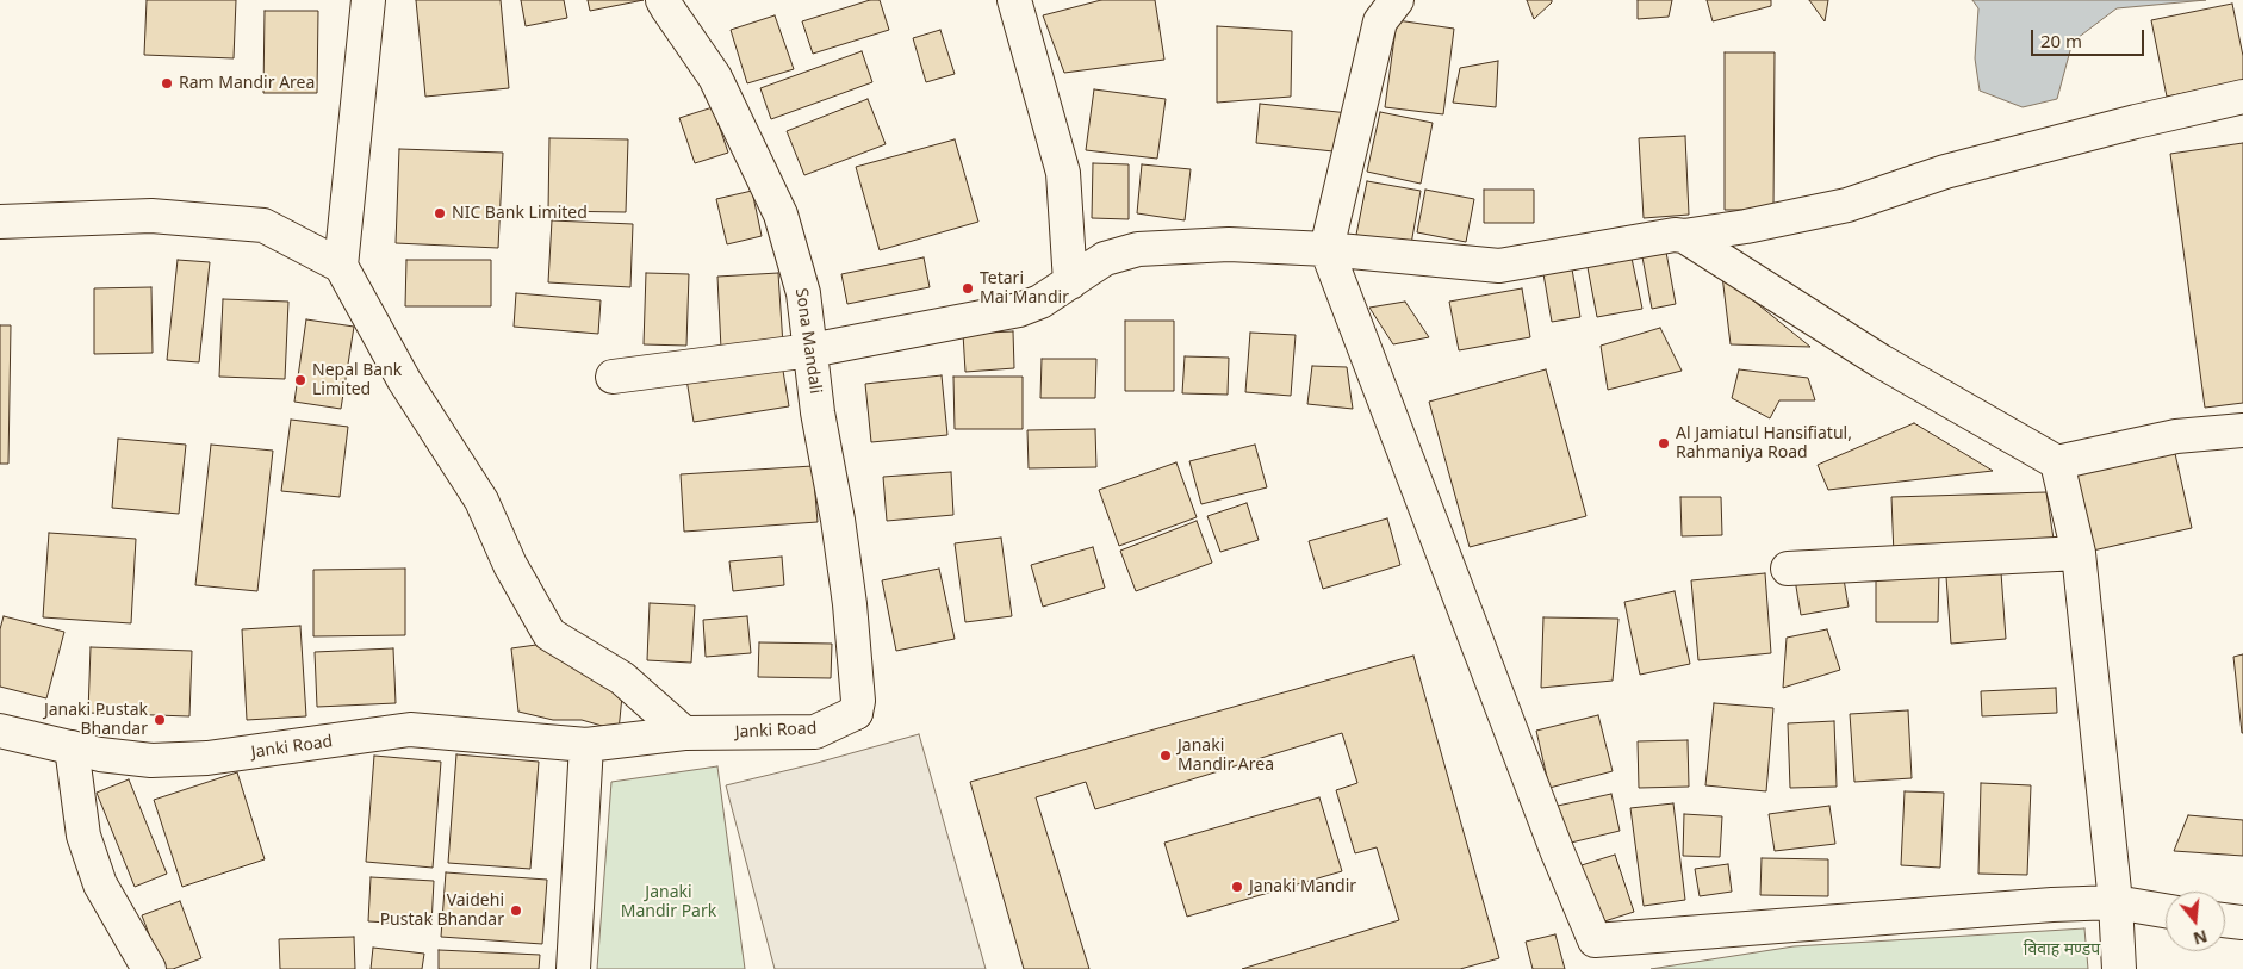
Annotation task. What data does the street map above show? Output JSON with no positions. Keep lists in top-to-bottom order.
{
  "streets": {
    "street": ["Sona Mandali", "Janki Road"]
  },
  "crossings": [
    ["Sona Mandali", "Janki Road"]
  ],
  "parks": ["Janaki Mandir Park", "विवाह मण्डप"],
  "places": [
    "Ram Mandir Area",
    "NIC Bank Limited",
    "Tetari Mai Mandir",
    "Nepal Bank Limited",
    "Al Jamiatul Hansifiatul, Rahmaniya Road",
    "Janaki Pustak Bhandar",
    "Janaki Mandir Area",
    "Janaki Mandir",
    "Vaidehi Pustak Bhandar"
  ],
  "scale_bar": "20 m",
  "north": "bottom"
}
